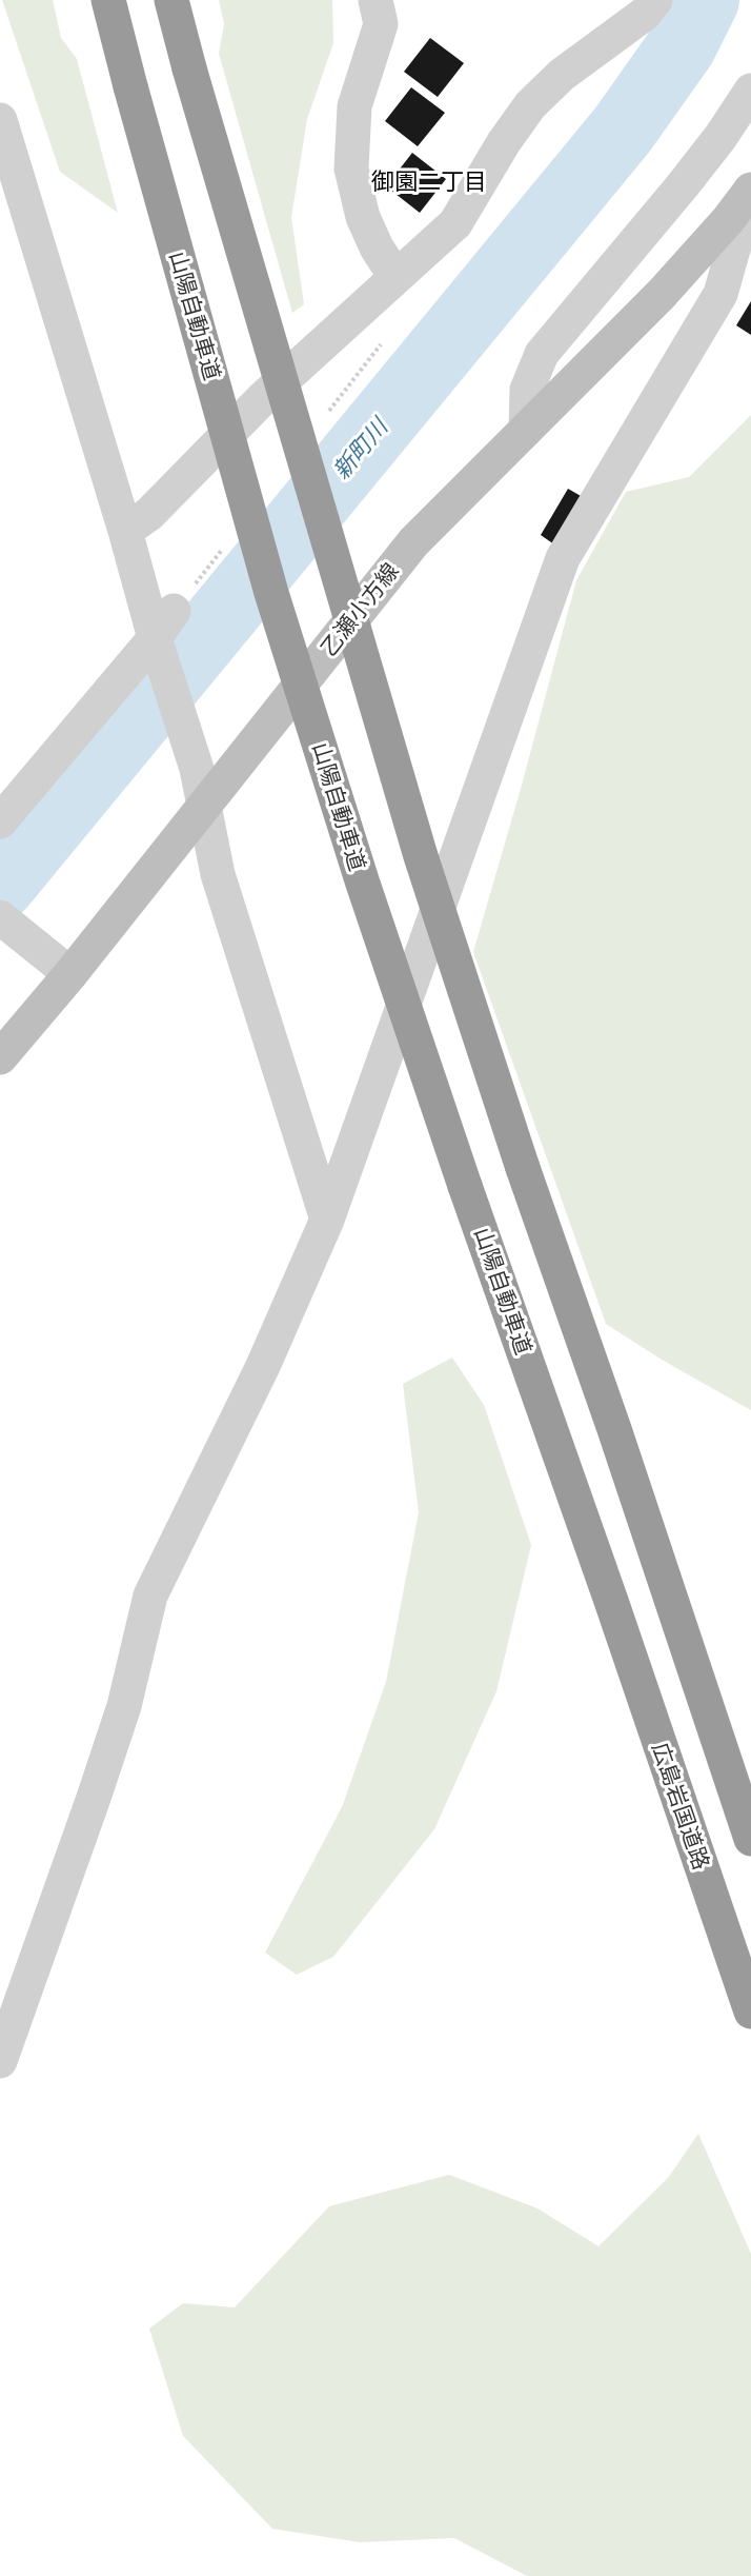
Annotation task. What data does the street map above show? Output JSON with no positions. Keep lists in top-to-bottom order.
{
  "streets": {
    "highway": ["山陽自動車道", "広島岩国道路"],
    "main road": ["乙瀬小方線"]
  },
  "crossings": [
    ["山陽自動車道", "広島岩国道路"]
  ],
  "districts": ["御園二丁目"],
  "water": ["新町川"]
}
